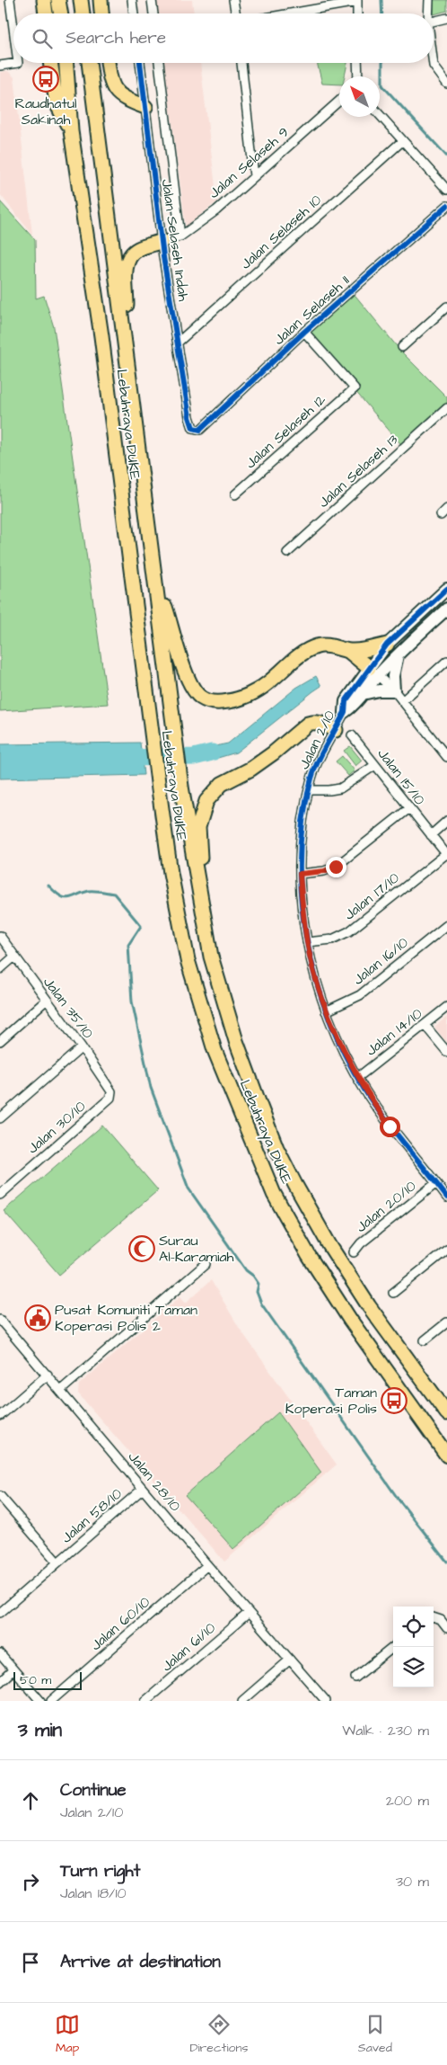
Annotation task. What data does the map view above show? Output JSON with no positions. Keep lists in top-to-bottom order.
{
  "streets": {
    "highway": ["Lebuhraya DUKE"],
    "street": [
      "Jalan Selaseh 9",
      "Jalan Selaseh 10",
      "Jalan Selaseh Indah",
      "Jalan Selaseh 11",
      "Jalan Selaseh 12",
      "Jalan Selaseh 13",
      "Jalan 2/10",
      "Jalan 15/10",
      "Jalan 17/10",
      "Jalan 16/10",
      "Jalan 35/10",
      "Jalan 14/10",
      "Jalan 30/10",
      "Jalan 20/10",
      "Jalan 28/10",
      "Jalan 58/10",
      "Jalan 60/10",
      "Jalan 61/10"
    ]
  },
  "crossings": [
    ["Jalan Selaseh 9", "Jalan Selaseh Indah"],
    ["Jalan Selaseh 10", "Jalan Selaseh Indah"],
    ["Jalan Selaseh Indah", "Jalan Selaseh 11"],
    ["Jalan Selaseh 11", "Jalan Selaseh 12"],
    ["Jalan 2/10", "Jalan 17/10"],
    ["Jalan 2/10", "Jalan 16/10"],
    ["Jalan 2/10", "Jalan 14/10"],
    ["Jalan 2/10", "Jalan 20/10"],
    ["Jalan 15/10", "Jalan 17/10"],
    ["Jalan 35/10", "Jalan 30/10"],
    ["Jalan 28/10", "Jalan 58/10"],
    ["Jalan 28/10", "Jalan 60/10"],
    ["Jalan 28/10", "Jalan 61/10"]
  ],
  "places": {
    "bus stop": ["Raudhatul Sakinah", "Taman Koperasi Polis"],
    "mosque": ["Surau Al-Karamiah"],
    "public building": ["Pusat Komuniti Taman Koperasi Polis 2"]
  },
  "scale_bar": "50 m",
  "north": "top left",
  "page": {
    "search": "Search here",
    "scale": "50 m",
    "heading": ["3 min", "Walk · 230 m"],
    "list": [
      ["Continue", "Jalan 2/10", "200 m"],
      ["Turn right", "Jalan 18/10", "30 m"],
      "Arrive at destination"
    ],
    "nav": ["Map", "Directions", "Saved"]
  }
}
